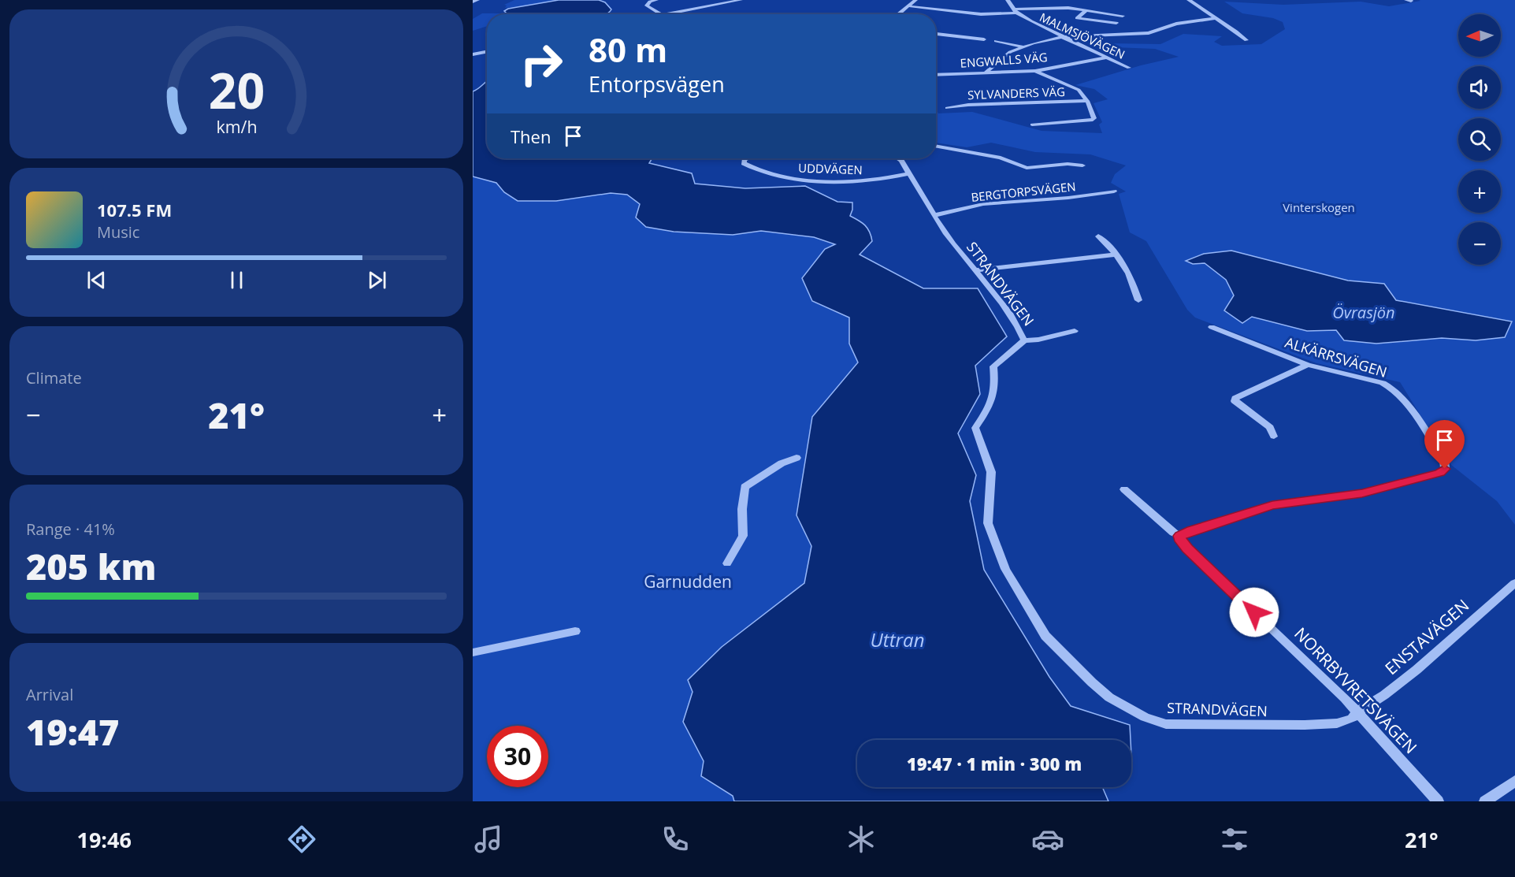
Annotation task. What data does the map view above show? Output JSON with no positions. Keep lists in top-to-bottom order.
{
  "streets": {
    "street": [
      "MALMSJÖVÄGEN",
      "ENGWALLS VÄG",
      "SYLVANDERS VÄG",
      "UDDVÄGEN",
      "BERGTORPSVÄGEN",
      "STRANDVÄGEN",
      "ALKÄRRSVÄGEN",
      "ENSTAVÄGEN",
      "NORRBYVRETSVÄGEN"
    ]
  },
  "crossings": [
    ["MALMSJÖVÄGEN", "ENGWALLS VÄG"],
    ["ENGWALLS VÄG", "SYLVANDERS VÄG"],
    ["UDDVÄGEN", "STRANDVÄGEN"],
    ["BERGTORPSVÄGEN", "STRANDVÄGEN"],
    ["STRANDVÄGEN", "ENSTAVÄGEN"],
    ["STRANDVÄGEN", "NORRBYVRETSVÄGEN"],
    ["ALKÄRRSVÄGEN", "NORRBYVRETSVÄGEN"],
    ["ENSTAVÄGEN", "NORRBYVRETSVÄGEN"]
  ],
  "water": ["Övrasjön", "Uttran"],
  "parks": ["Vinterskogen", "Garnudden"],
  "north": "left",
  "page": {
    "map_buttons": ["+", "−"],
    "turn": ["80 m", "Entorpsvägen"],
    "then": "Then",
    "song": ["107.5 FM", "Music"],
    "tile": [
      "Climate",
      ["Range · 41%", "205 km"],
      ["Arrival", "19:47"]
    ],
    "heat": ["−", "21°", "+"],
    "limit": "30",
    "trip": "19:47 · 1 min · 300 m",
    "tabs": ["19:46", "21°"],
    "gauge": ["20", "km/h"]
  }
}
